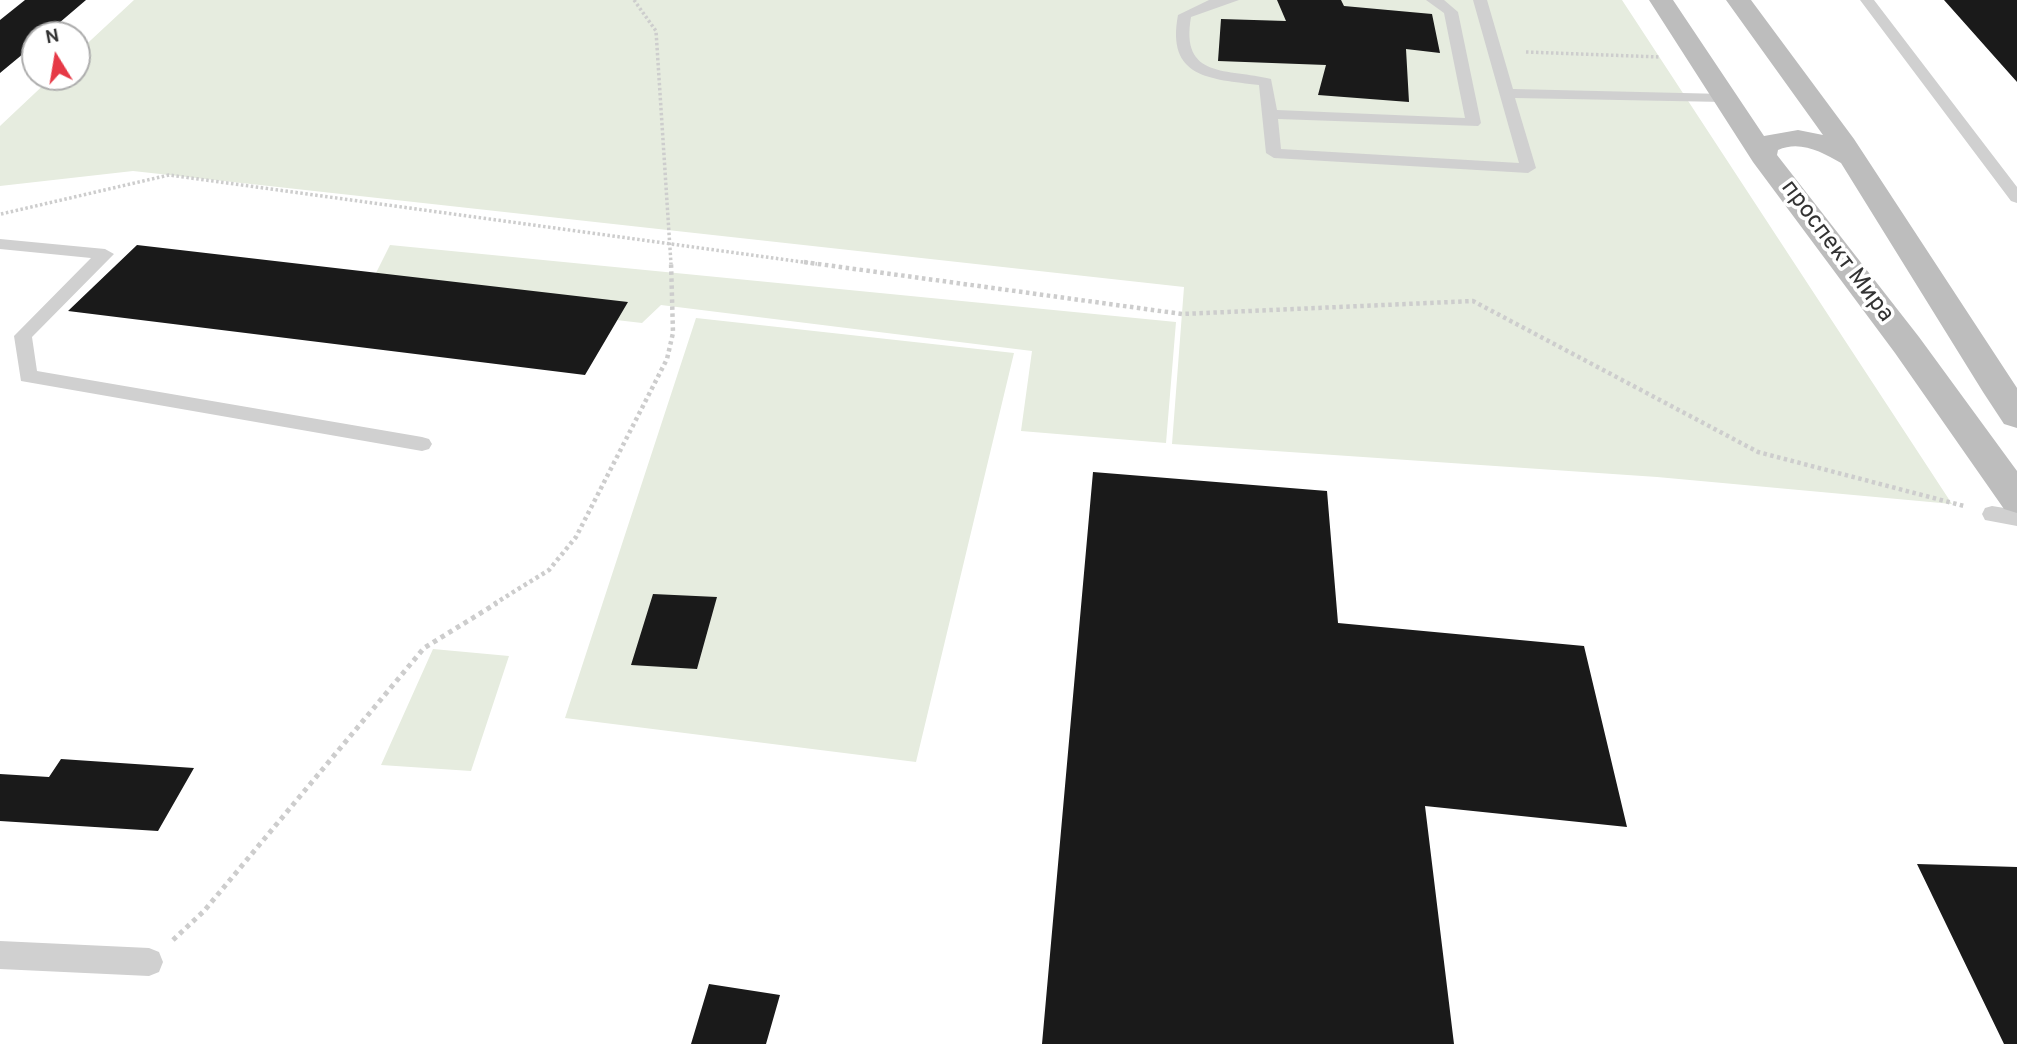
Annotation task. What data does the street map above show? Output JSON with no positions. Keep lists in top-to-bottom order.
{
  "streets": {
    "main road": ["проспект Мира"]
  },
  "north": "top"
}
